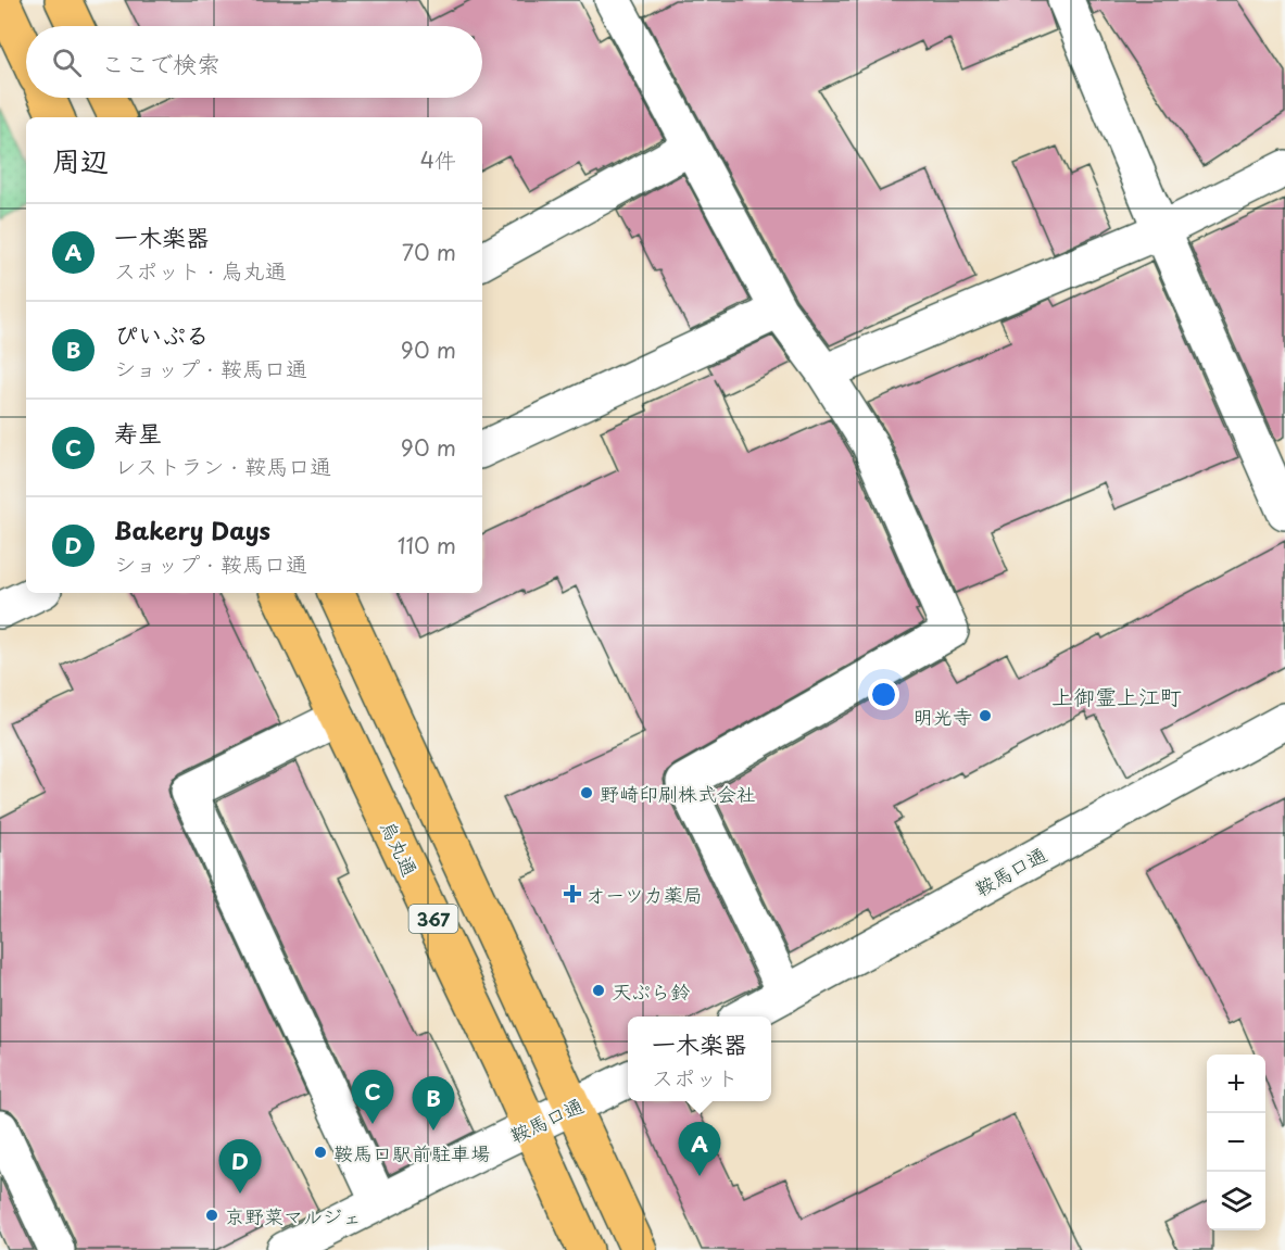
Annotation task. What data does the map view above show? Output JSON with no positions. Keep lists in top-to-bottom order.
{
  "streets": {
    "highway": ["烏丸通", "367"],
    "street": ["鞍馬口通"]
  },
  "crossings": [
    ["烏丸通", "鞍馬口通"],
    ["鞍馬口通", "367"]
  ],
  "districts": ["上御霊上江町"],
  "places": {
    "other": [
      "明光寺",
      "野崎印刷株式会社",
      "天ぷら鈴",
      "鞍馬口駅前駐車場",
      "京野菜マルジェ"
    ],
    "health": ["オーツカ薬局"]
  },
  "page": {
    "search": "ここで検索",
    "heading": ["周辺", "4件"],
    "list": [
      {
        "mark": "A",
        "name": "一木楽器",
        "note": "スポット · 烏丸通",
        "value": "70 m"
      },
      {
        "mark": "B",
        "name": "ぴいぷる",
        "note": "ショップ · 鞍馬口通",
        "value": "90 m"
      },
      {
        "mark": "C",
        "name": "寿星",
        "note": "レストラン · 鞍馬口通",
        "value": "90 m"
      },
      {
        "mark": "D",
        "name": "Bakery Days",
        "note": "ショップ · 鞍馬口通",
        "value": "110 m"
      }
    ],
    "popup": ["一木楽器", "スポット"],
    "map_buttons": ["+", "−"],
    "pins": [
      "C",
      "B",
      "A",
      "D"
    ]
  }
}
